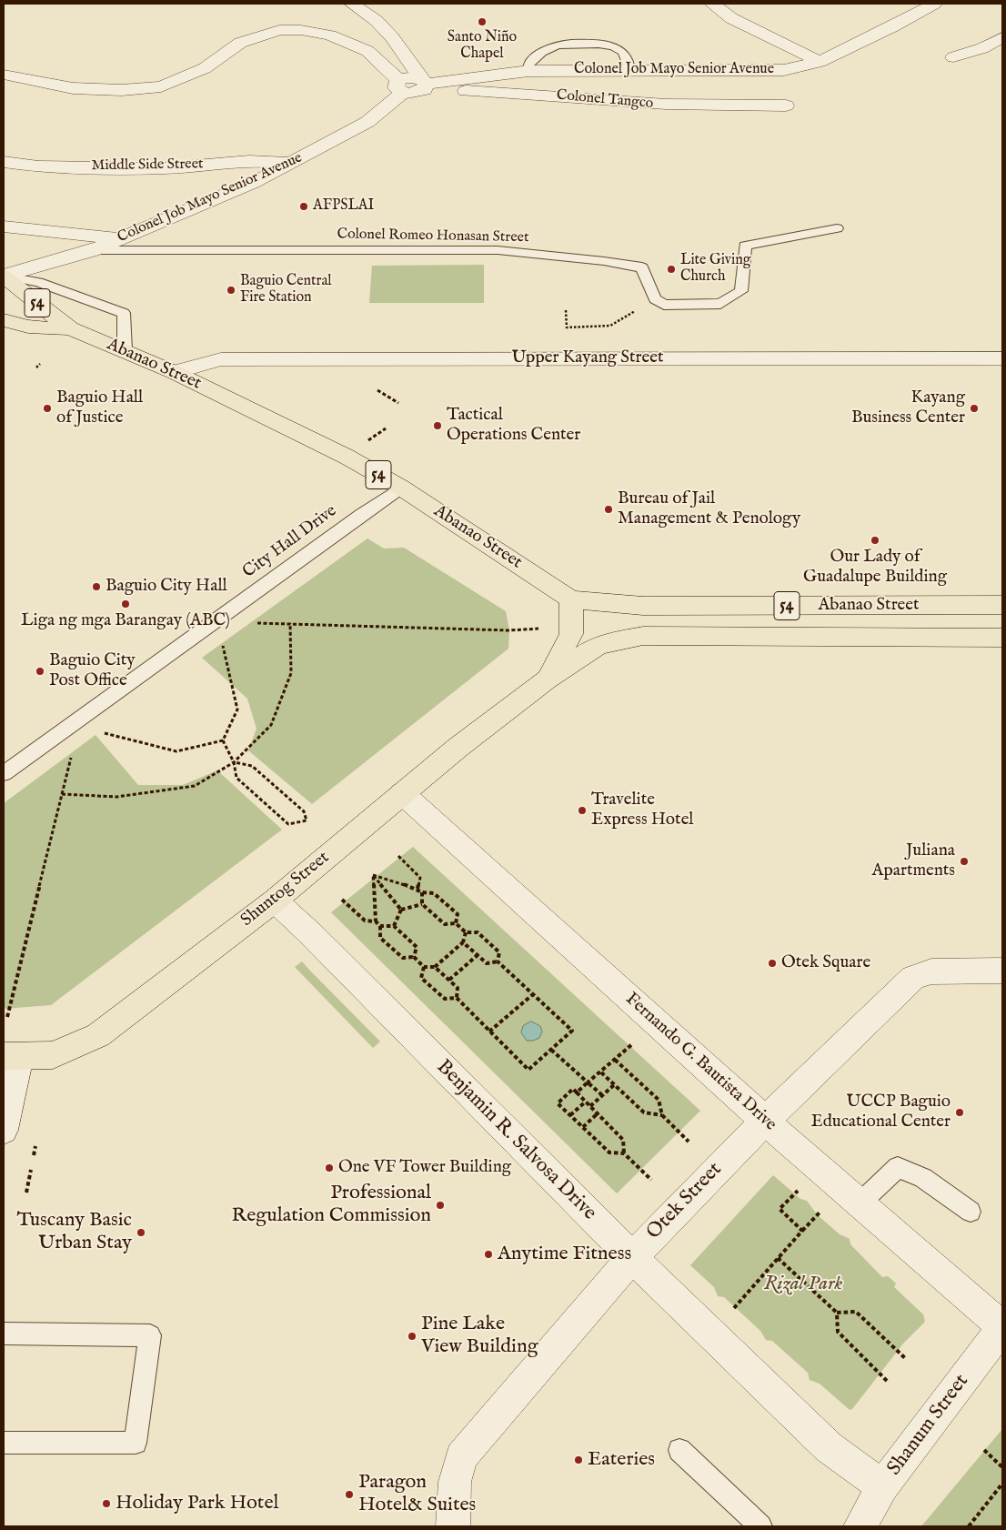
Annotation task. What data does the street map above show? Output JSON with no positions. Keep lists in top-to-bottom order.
{
  "streets": {
    "highway": ["54", "Abanao Street", "Shuntog Street"],
    "street": [
      "Colonel Job Mayo Senior Avenue",
      "Colonel Tangco",
      "Middle Side Street",
      "Upper Kayang Street",
      "Fernando G. Bautista Drive",
      "Benjamin R. Salvosa Drive",
      "Otek Street",
      "Shanum Street"
    ],
    "lane": ["Colonel Romeo Honasan Street", "City Hall Drive"]
  },
  "crossings": [
    ["Colonel Job Mayo Senior Avenue", "Colonel Tangco"],
    ["Colonel Job Mayo Senior Avenue", "Middle Side Street"],
    ["Colonel Job Mayo Senior Avenue", "Colonel Romeo Honasan Street"],
    ["Colonel Job Mayo Senior Avenue", "Abanao Street"],
    ["Upper Kayang Street", "Abanao Street"],
    ["Abanao Street", "City Hall Drive"],
    ["Abanao Street", "Shuntog Street"],
    ["Shuntog Street", "Fernando G. Bautista Drive"],
    ["Shuntog Street", "Benjamin R. Salvosa Drive"],
    ["Fernando G. Bautista Drive", "Otek Street"],
    ["Fernando G. Bautista Drive", "Shanum Street"],
    ["Benjamin R. Salvosa Drive", "Otek Street"],
    ["Benjamin R. Salvosa Drive", "Shanum Street"]
  ],
  "parks": ["Rizal Park"],
  "places": [
    "Santo Niño Chapel",
    "AFPSLAI",
    "Lite Giving Church",
    "Baguio Central Fire Station",
    "Baguio Hall of Justice",
    "Kayang Business Center",
    "Tactical Operations Center",
    "Bureau of Jail Management & Penology",
    "Our Lady of Guadalupe Building",
    "Baguio City Hall",
    "Liga ng mga Barangay (ABC)",
    "Baguio City Post Office",
    "Travelite Express Hotel",
    "Juliana Apartments",
    "Otek Square",
    "UCCP Baguio Educational Center",
    "One VF Tower Building",
    "Professional Regulation Commission",
    "Tuscany Basic Urban Stay",
    "Anytime Fitness",
    "Pine Lake View Building",
    "Eateries",
    "Paragon Hotel& Suites",
    "Holiday Park Hotel"
  ]
}
